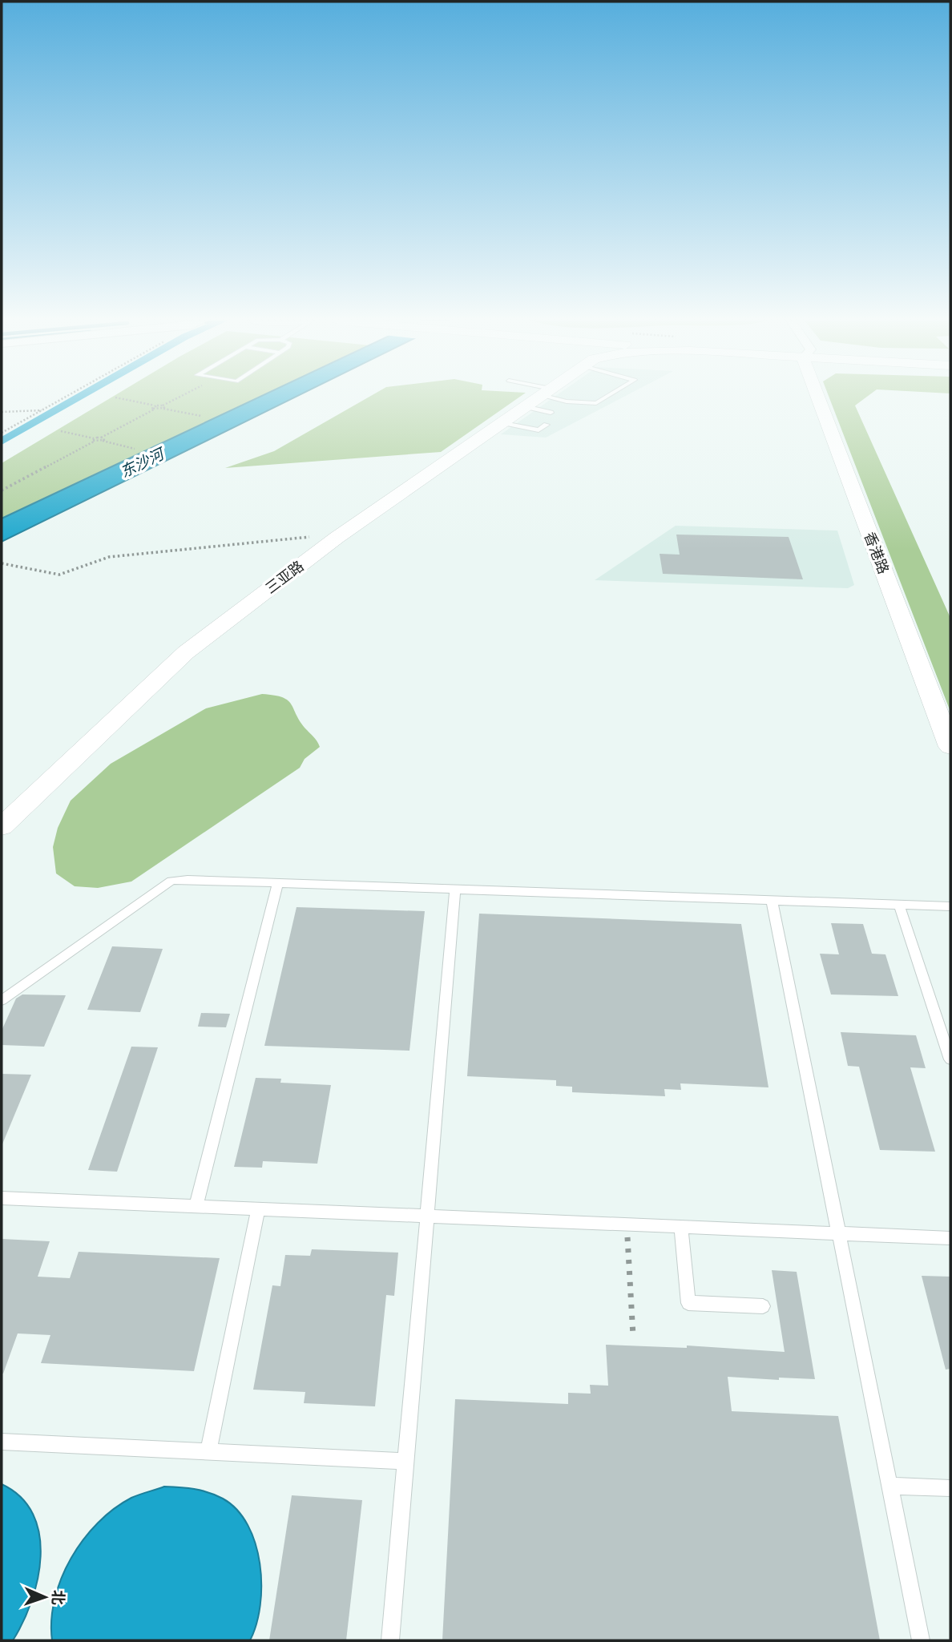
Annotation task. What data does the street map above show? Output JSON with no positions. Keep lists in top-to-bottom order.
{
  "streets": {
    "street": ["香港路", "三亚路"]
  },
  "water": ["东沙河"],
  "north": "right"
}
